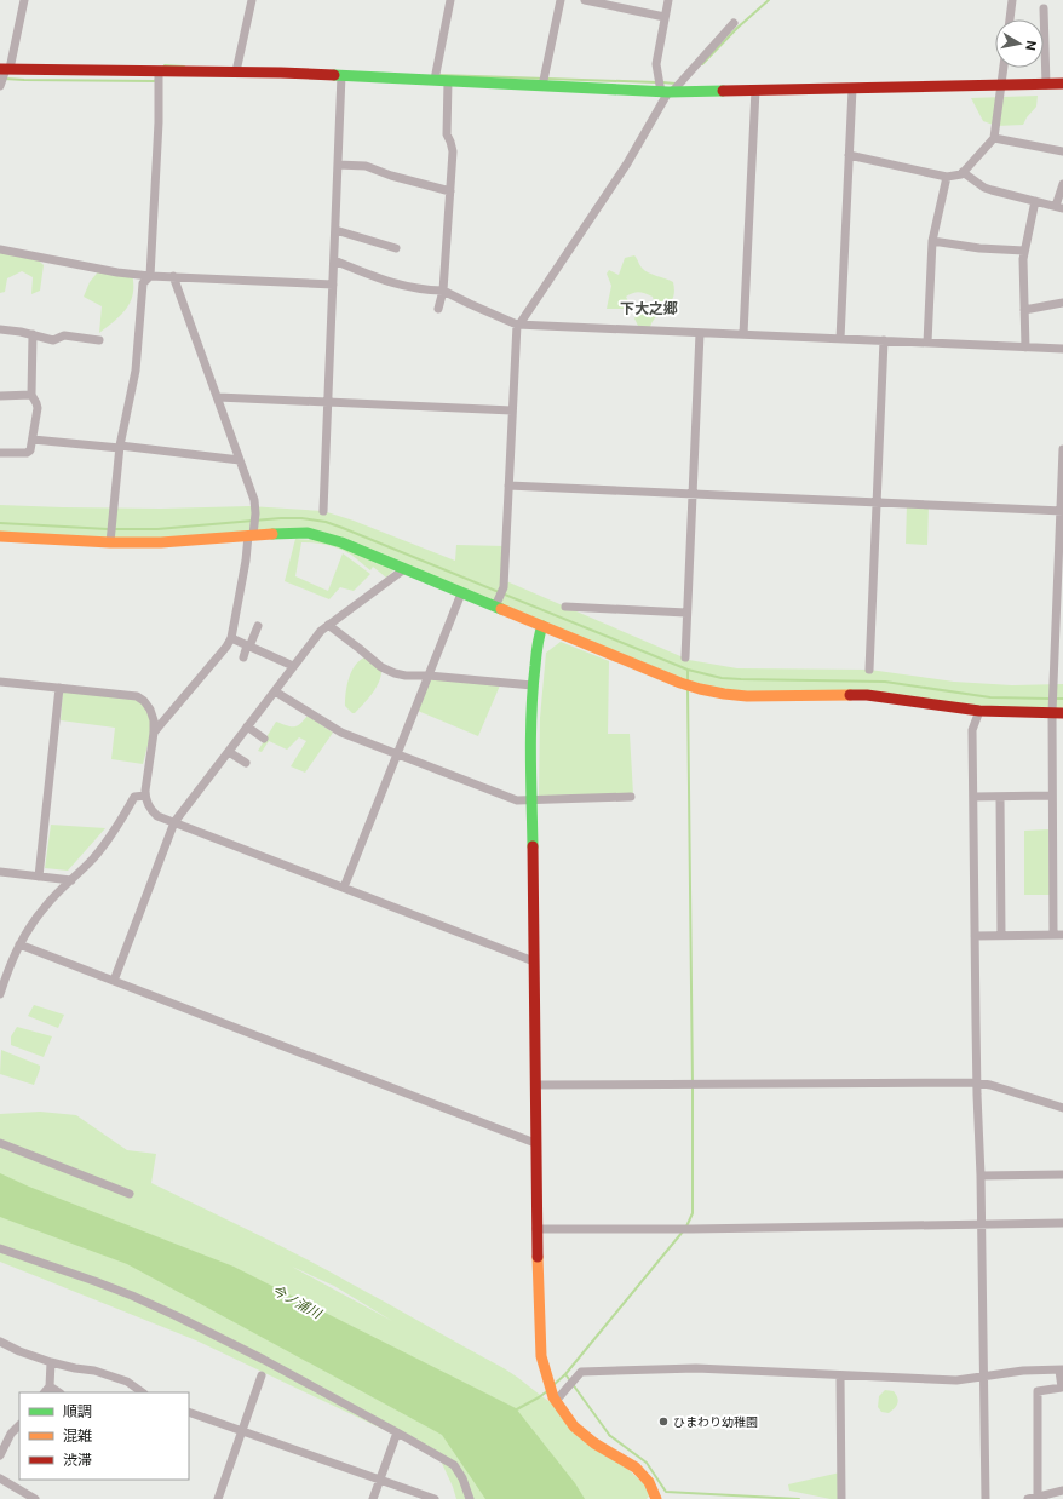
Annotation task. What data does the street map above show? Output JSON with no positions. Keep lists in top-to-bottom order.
{
  "districts": ["下大之郷"],
  "water": ["今ノ浦川"],
  "places": ["ひまわり幼稚園"],
  "legend": ["順調", "混雑", "渋滞"],
  "north": "right"
}
